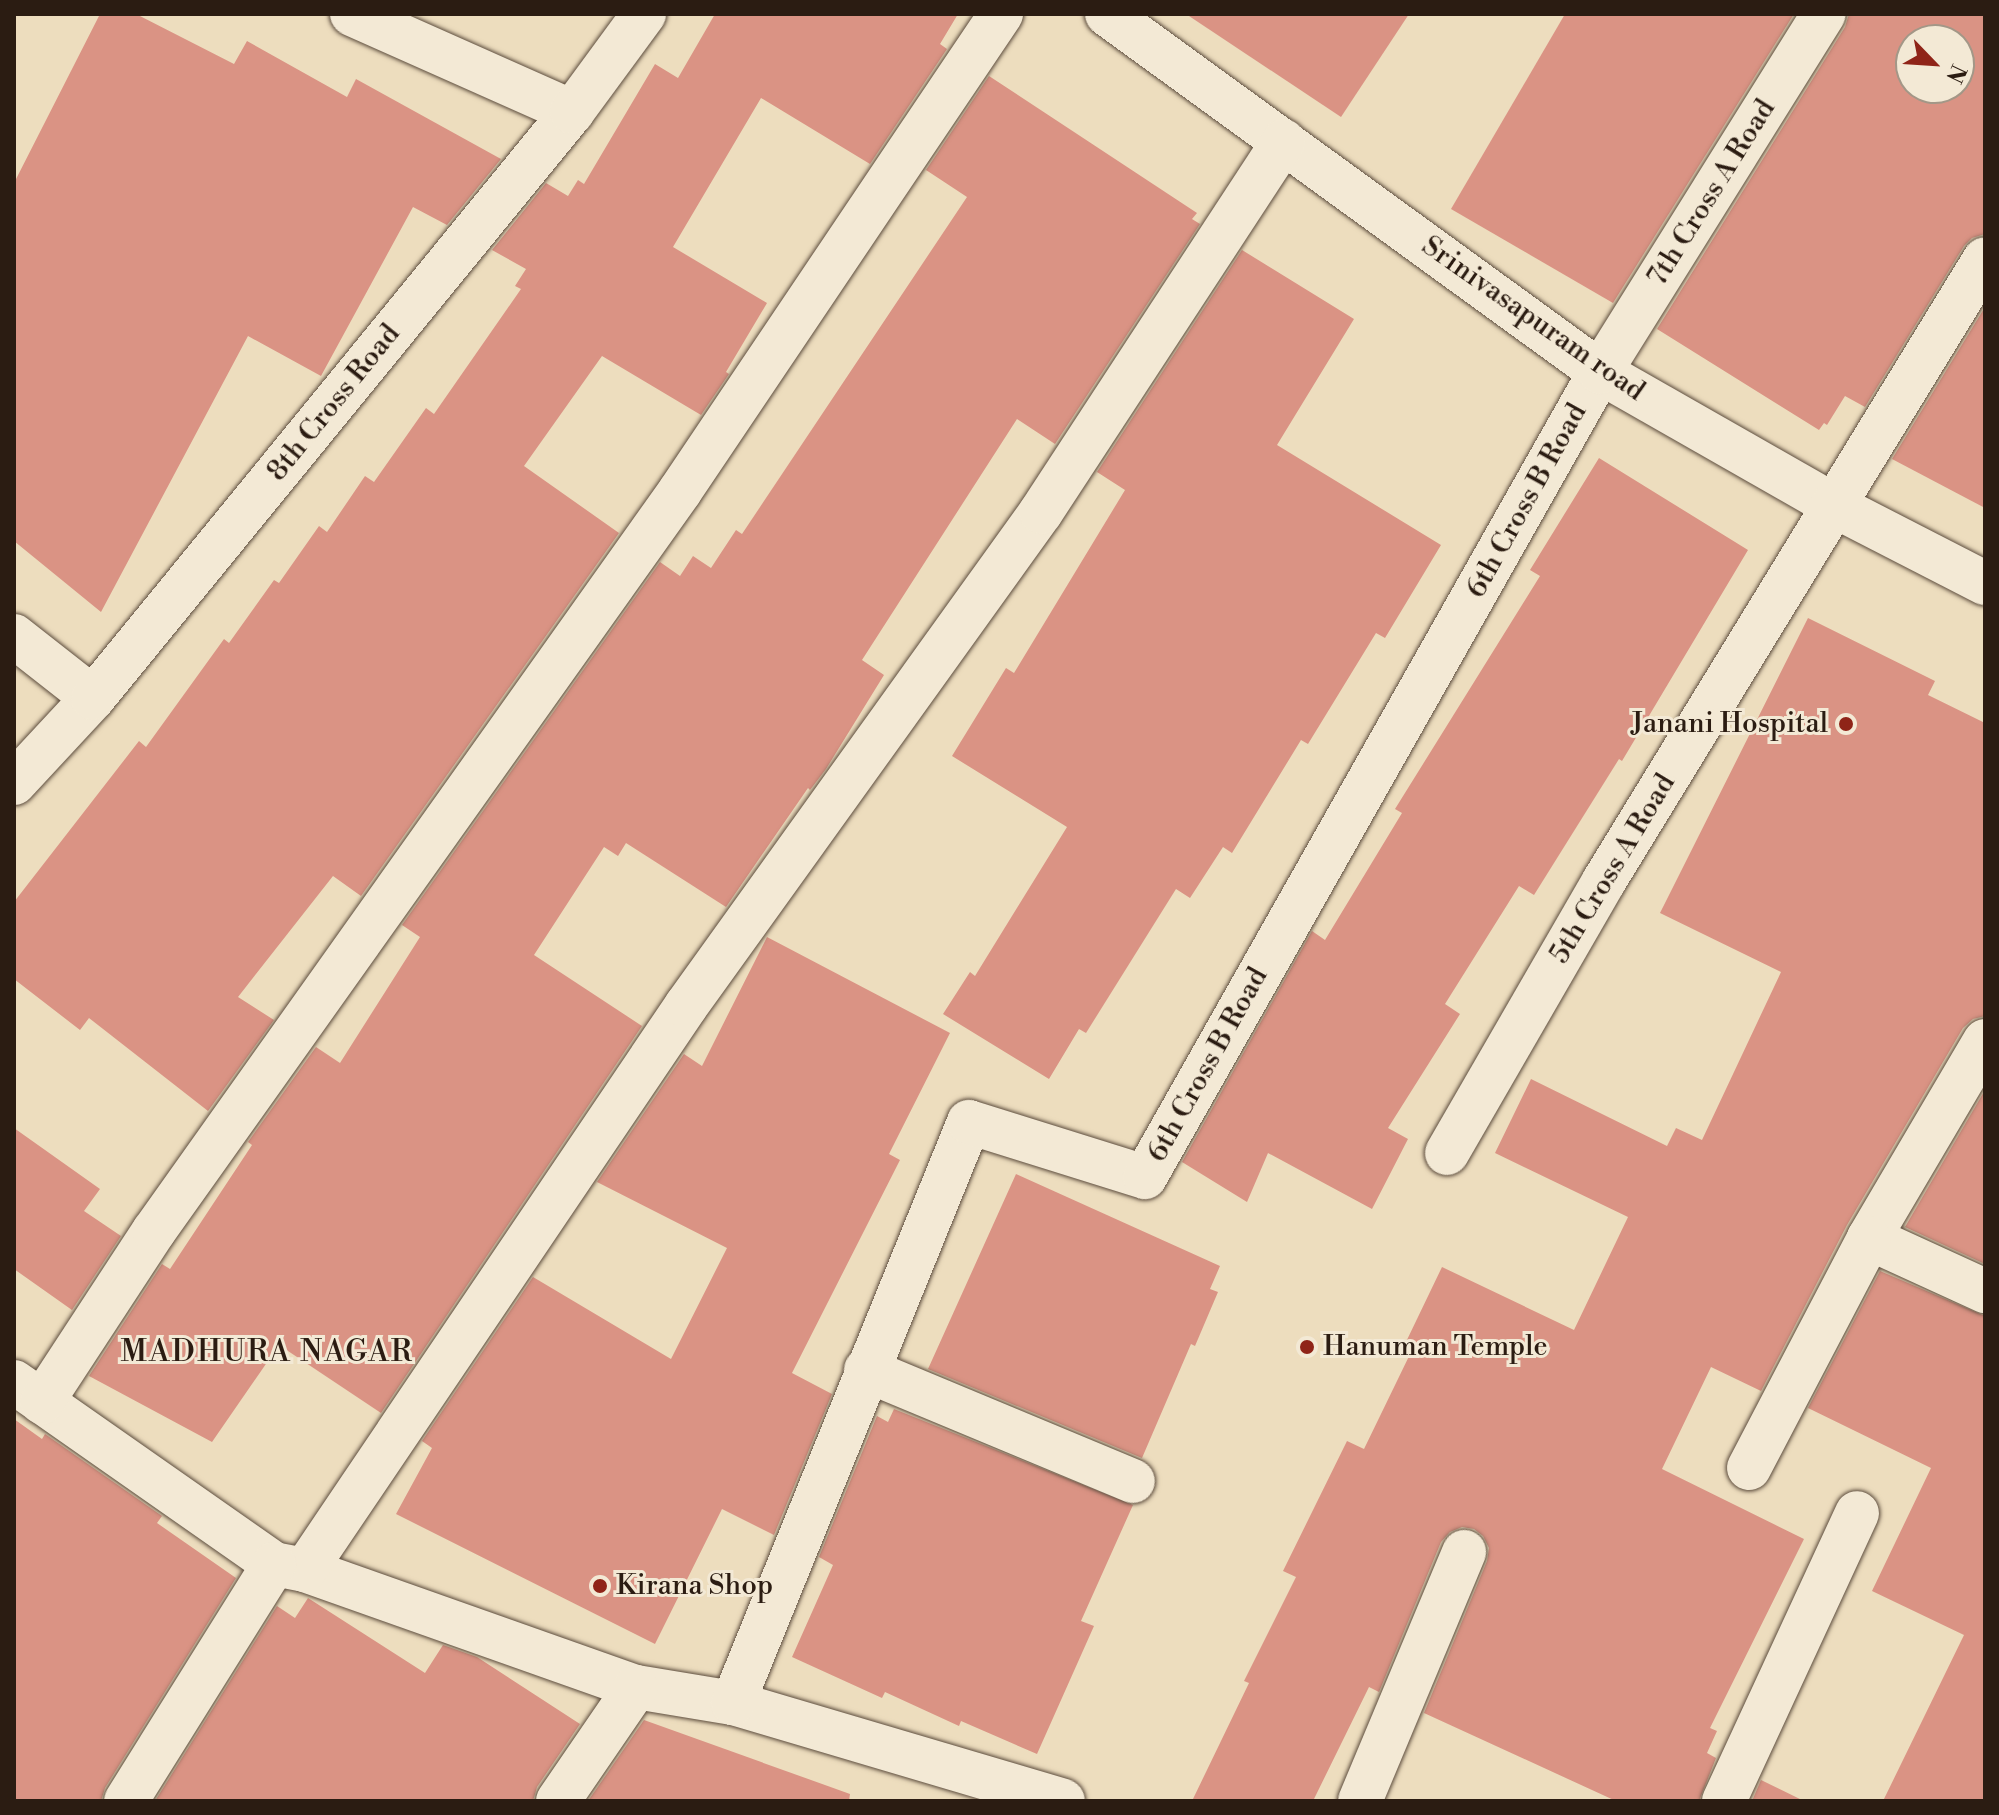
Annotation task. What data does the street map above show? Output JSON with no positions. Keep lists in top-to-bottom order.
{
  "streets": {
    "street": [
      "7th Cross A Road",
      "Srinivasapuram road",
      "8th Cross Road",
      "6th Cross B Road",
      "5th Cross A Road"
    ]
  },
  "crossings": [
    ["7th Cross A Road", "Srinivasapuram road"],
    ["7th Cross A Road", "6th Cross B Road"],
    ["Srinivasapuram road", "6th Cross B Road"],
    ["Srinivasapuram road", "5th Cross A Road"]
  ],
  "districts": ["MADHURA NAGAR"],
  "places": ["Janani Hospital", "Hanuman Temple", "Kirana Shop"],
  "north": "bottom right"
}
